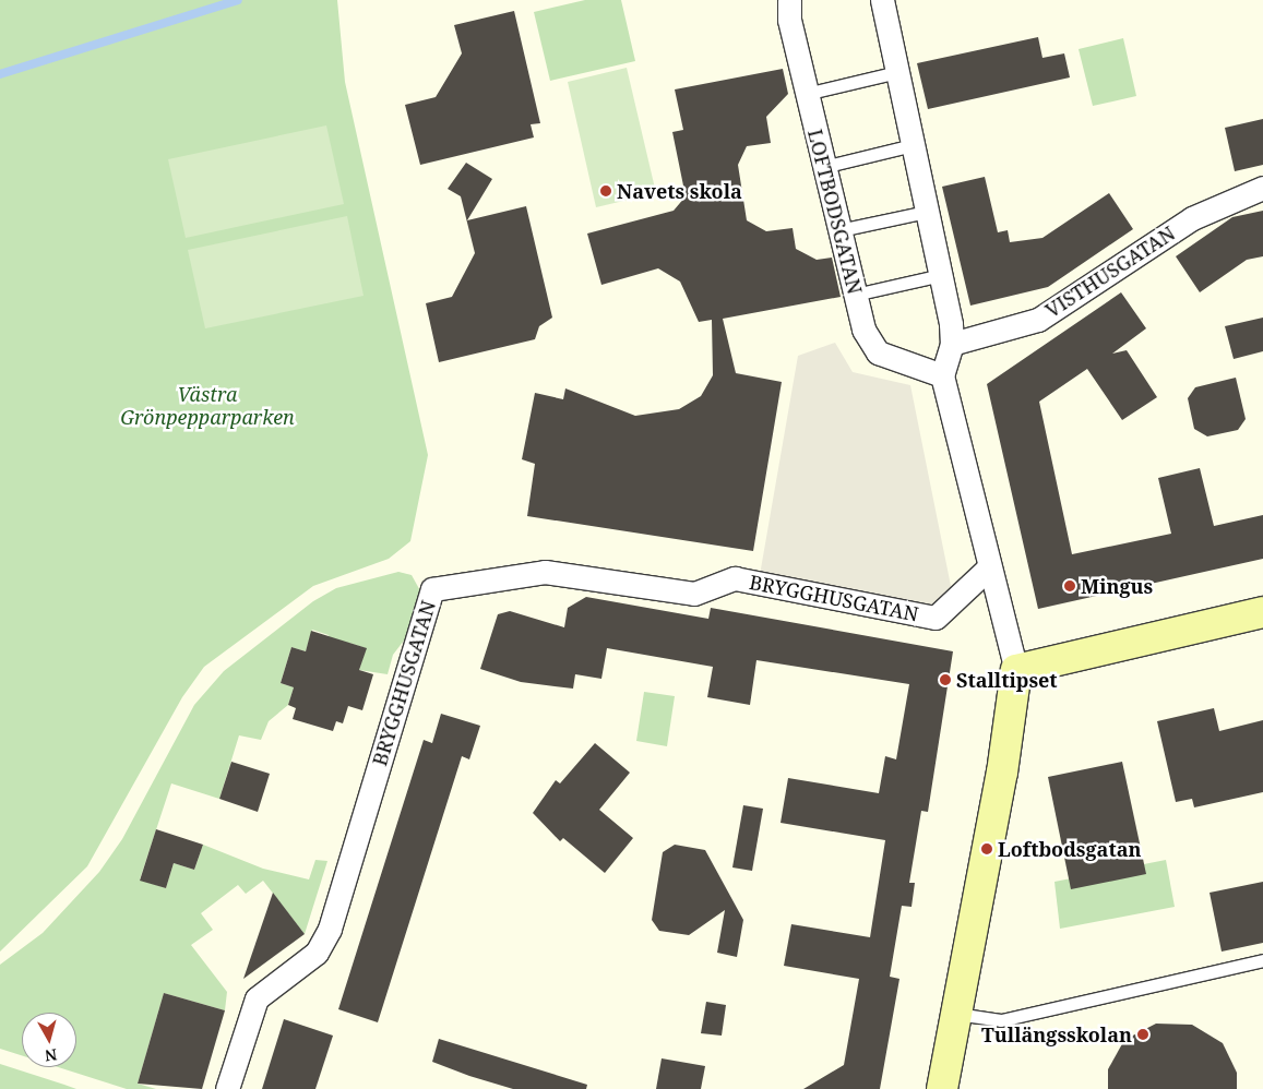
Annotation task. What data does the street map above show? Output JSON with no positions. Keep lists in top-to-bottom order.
{
  "streets": {
    "street": ["LOFTBODSGATAN", "VISTHUSGATAN", "BRYGGHUSGATAN"]
  },
  "parks": ["Västra Grönpepparparken"],
  "places": [
    "Navets skola",
    "Mingus",
    "Stalltipset",
    "Loftbodsgatan",
    "Tullängsskolan"
  ],
  "north": "bottom"
}
